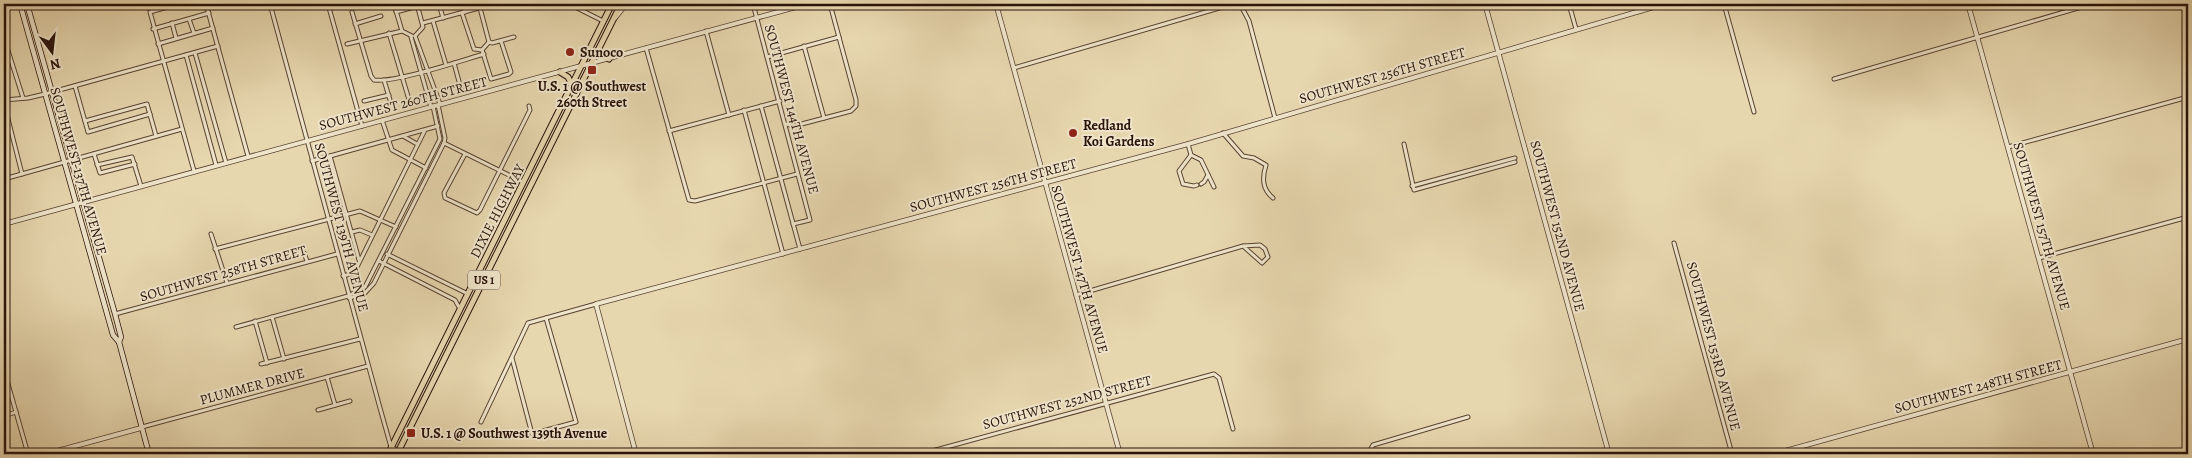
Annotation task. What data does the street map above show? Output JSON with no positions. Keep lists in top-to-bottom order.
{
  "streets": {
    "highway": ["DIXIE HIGHWAY", "US 1"],
    "main road": ["SOUTHWEST 137TH AVENUE"],
    "street": [
      "SOUTHWEST 256TH STREET",
      "SOUTHWEST 260TH STREET",
      "SOUTHWEST 144TH AVENUE",
      "SOUTHWEST 152ND AVENUE",
      "SOUTHWEST 157TH AVENUE",
      "SOUTHWEST 139TH AVENUE",
      "SOUTHWEST 147TH AVENUE",
      "SOUTHWEST 258TH STREET",
      "SOUTHWEST 153RD AVENUE",
      "PLUMMER DRIVE",
      "SOUTHWEST 248TH STREET",
      "SOUTHWEST 252ND STREET"
    ]
  },
  "crossings": [
    ["SOUTHWEST 256TH STREET", "SOUTHWEST 152ND AVENUE"],
    ["SOUTHWEST 256TH STREET", "SOUTHWEST 147TH AVENUE"],
    ["SOUTHWEST 260TH STREET", "SOUTHWEST 144TH AVENUE"],
    ["SOUTHWEST 260TH STREET", "SOUTHWEST 137TH AVENUE"],
    ["SOUTHWEST 260TH STREET", "DIXIE HIGHWAY"],
    ["SOUTHWEST 260TH STREET", "SOUTHWEST 139TH AVENUE"],
    ["SOUTHWEST 137TH AVENUE", "SOUTHWEST 258TH STREET"],
    ["SOUTHWEST 137TH AVENUE", "PLUMMER DRIVE"],
    ["DIXIE HIGHWAY", "SOUTHWEST 139TH AVENUE"],
    ["DIXIE HIGHWAY", "US 1"],
    ["SOUTHWEST 157TH AVENUE", "SOUTHWEST 248TH STREET"],
    ["SOUTHWEST 139TH AVENUE", "SOUTHWEST 258TH STREET"],
    ["SOUTHWEST 139TH AVENUE", "PLUMMER DRIVE"],
    ["SOUTHWEST 147TH AVENUE", "SOUTHWEST 252ND STREET"]
  ],
  "places": {
    "other": ["Sunoco", "Redland Koi Gardens"],
    "transit": ["U.S. 1 @ Southwest 260th Street", "U.S. 1 @ Southwest 139th Avenue"]
  },
  "north": "bottom"
}
